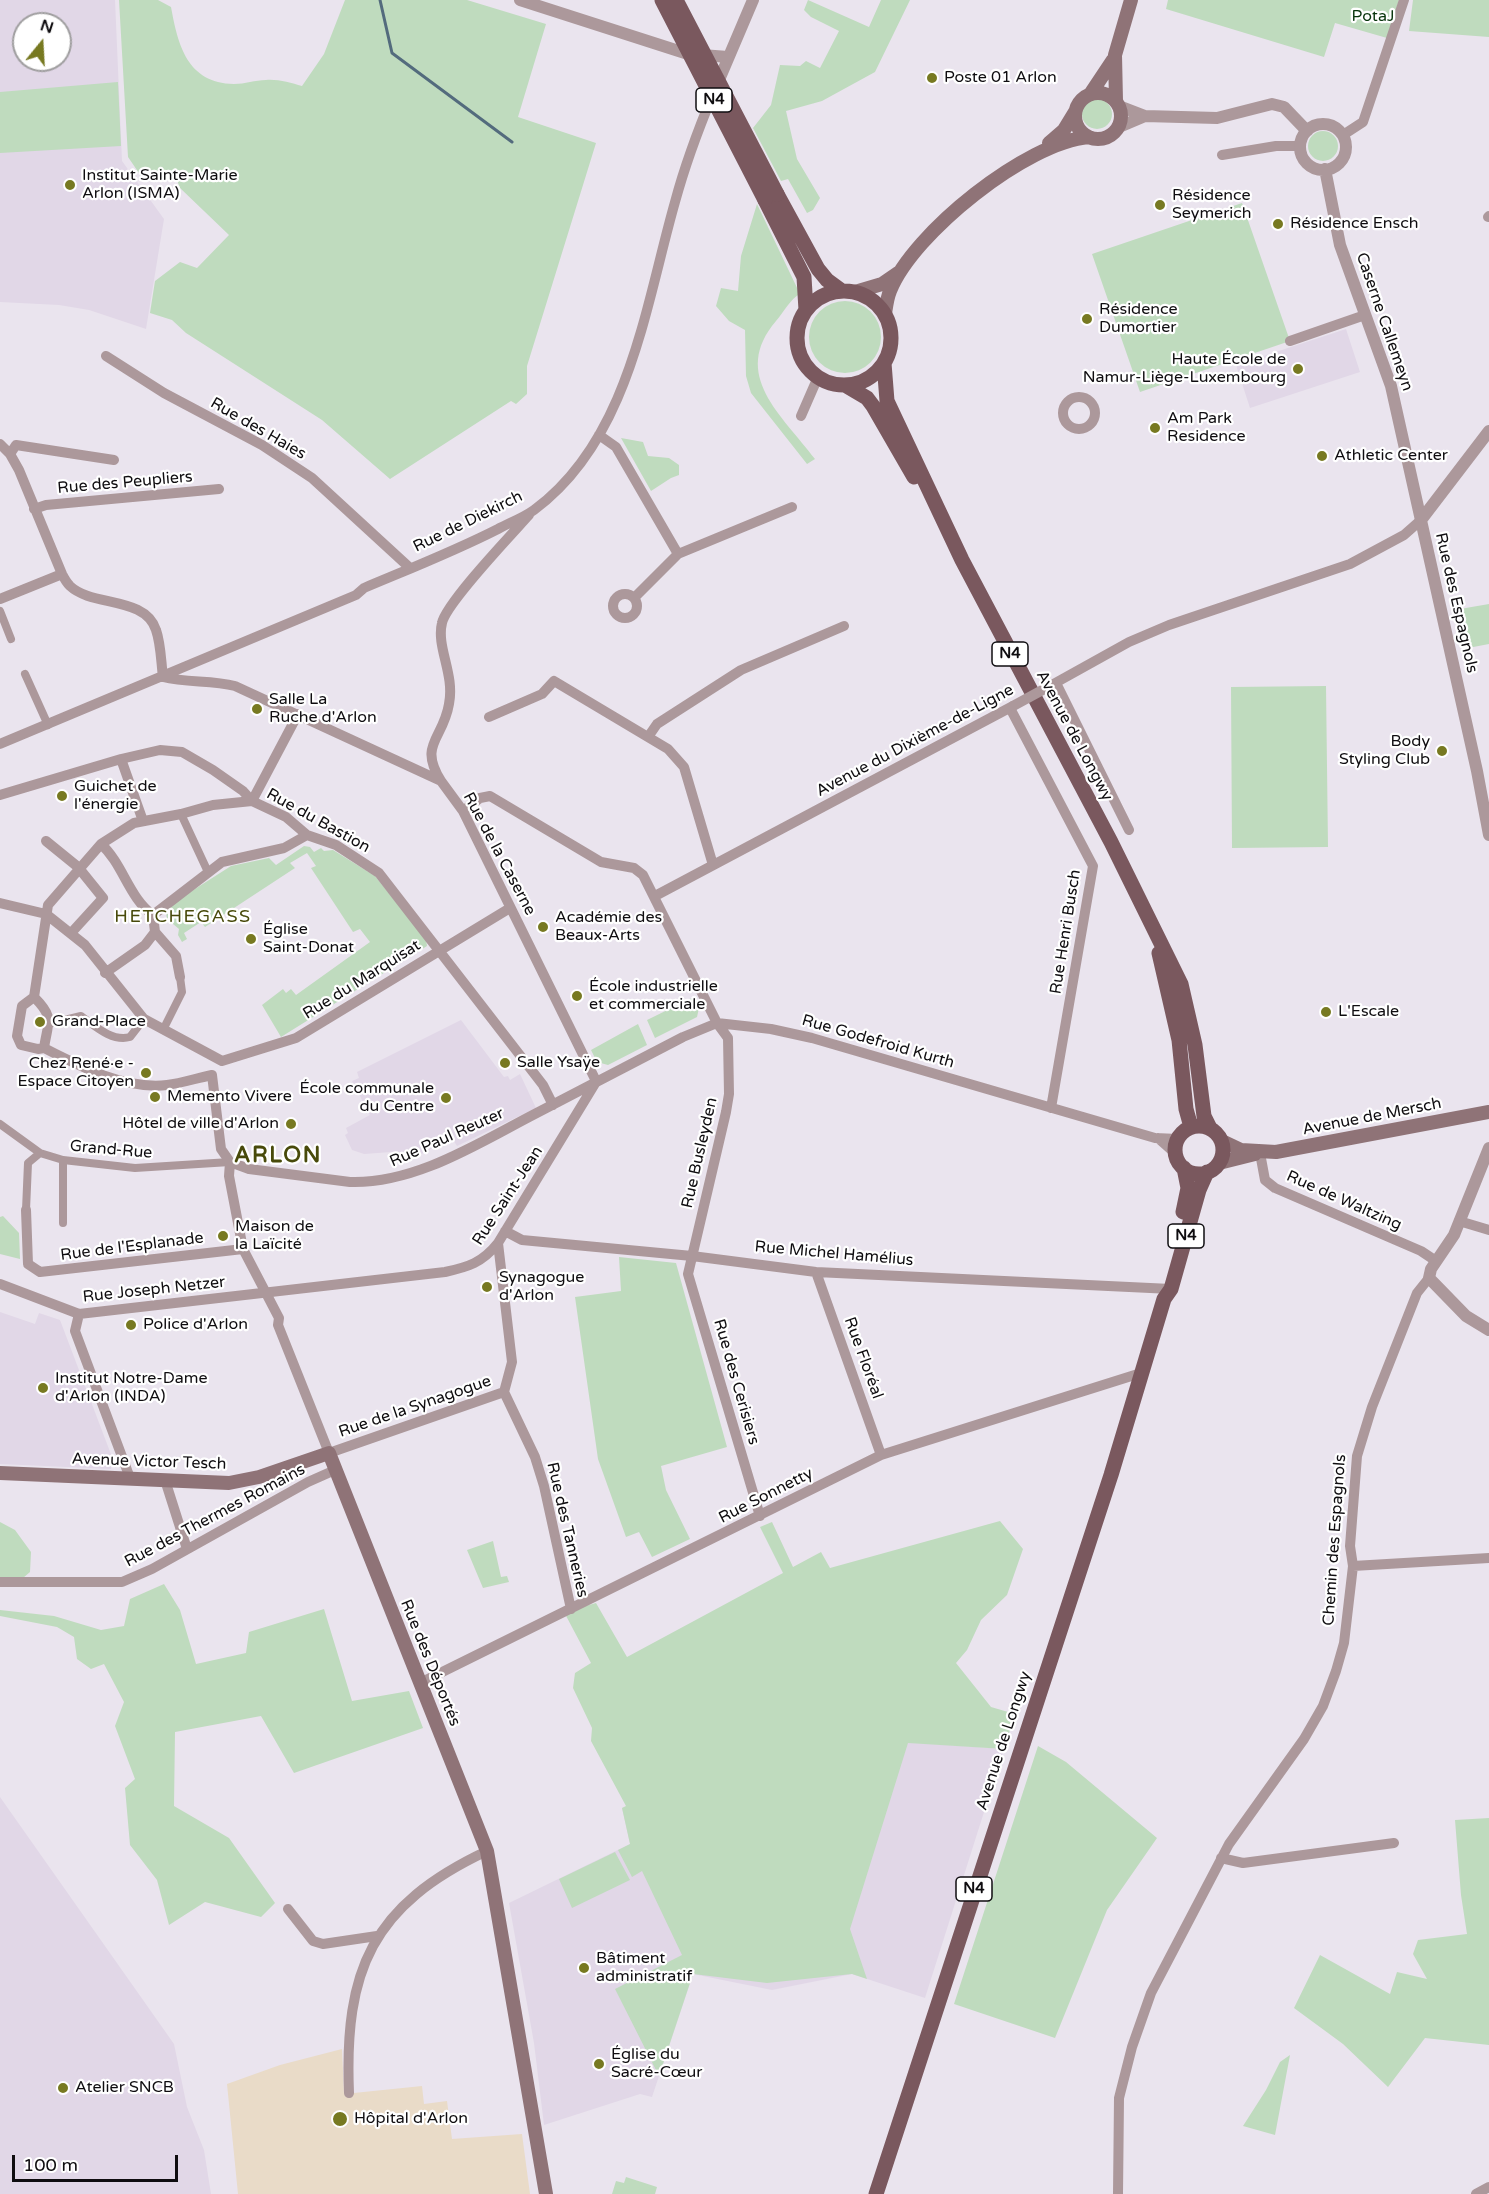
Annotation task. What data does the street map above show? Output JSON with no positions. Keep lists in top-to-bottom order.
{
  "streets": {
    "main road": [
      "N4",
      "Avenue de Longwy",
      "Avenue de Mersch",
      "Avenue Victor Tesch",
      "Rue des Déportés"
    ],
    "street": [
      "Caserne Callemeyn",
      "Rue des Haies",
      "Rue des Peupliers",
      "Rue de Diekirch",
      "Rue des Espagnols",
      "Avenue du Dixième-de-Ligne",
      "Rue du Bastion",
      "Rue de la Caserne",
      "Rue Henri Busch",
      "Rue du Marquisat",
      "Rue Godefroid Kurth",
      "Rue Paul Reuter",
      "Grand-Rue",
      "Rue Busleyden",
      "Rue Saint-Jean",
      "Rue de Waltzing",
      "Rue de l'Esplanade",
      "Rue Michel Hamélius",
      "Rue Joseph Netzer",
      "Rue Floréal",
      "Rue des Cerisiers",
      "Rue de la Synagogue",
      "Rue Sonnetty",
      "Rue des Thermes Romains",
      "Rue des Tanneries",
      "Chemin des Espagnols"
    ]
  },
  "crossings": [
    ["N4", "Avenue de Longwy"],
    ["N4", "Rue Godefroid Kurth"],
    ["N4", "Avenue de Mersch"],
    ["Caserne Callemeyn", "Rue des Espagnols"],
    ["Caserne Callemeyn", "Avenue du Dixième-de-Ligne"],
    ["Rue des Haies", "Rue de Diekirch"],
    ["Rue de Diekirch", "Rue de la Caserne"],
    ["Rue des Espagnols", "Avenue du Dixième-de-Ligne"],
    ["Avenue de Longwy", "Rue Godefroid Kurth"],
    ["Avenue de Longwy", "Avenue de Mersch"],
    ["Avenue de Longwy", "Rue Michel Hamélius"],
    ["Avenue de Longwy", "Rue Sonnetty"],
    ["Avenue du Dixième-de-Ligne", "Rue Henri Busch"],
    ["Avenue du Dixième-de-Ligne", "Rue Busleyden"],
    ["Rue du Bastion", "Rue du Marquisat"],
    ["Rue du Bastion", "Rue Paul Reuter"],
    ["Rue de la Caserne", "Rue du Marquisat"],
    ["Rue de la Caserne", "Rue Godefroid Kurth"],
    ["Rue de la Caserne", "Rue Paul Reuter"],
    ["Rue de la Caserne", "Rue Busleyden"],
    ["Rue de la Caserne", "Rue Saint-Jean"],
    ["Rue Henri Busch", "Rue Godefroid Kurth"],
    ["Rue Godefroid Kurth", "Avenue de Mersch"],
    ["Rue Godefroid Kurth", "Rue Paul Reuter"],
    ["Rue Godefroid Kurth", "Rue Busleyden"],
    ["Rue Godefroid Kurth", "Rue Saint-Jean"],
    ["Avenue de Mersch", "Rue de Waltzing"],
    ["Rue Paul Reuter", "Grand-Rue"],
    ["Rue Paul Reuter", "Rue Saint-Jean"],
    ["Rue Paul Reuter", "Rue des Déportés"],
    ["Grand-Rue", "Rue des Déportés"],
    ["Rue Busleyden", "Rue Michel Hamélius"],
    ["Rue Busleyden", "Rue des Cerisiers"],
    ["Rue Saint-Jean", "Rue Michel Hamélius"],
    ["Rue Saint-Jean", "Rue Joseph Netzer"],
    ["Rue Saint-Jean", "Rue de la Synagogue"],
    ["Rue Saint-Jean", "Rue des Déportés"],
    ["Rue de Waltzing", "Chemin des Espagnols"],
    ["Rue de l'Esplanade", "Rue des Déportés"],
    ["Rue Michel Hamélius", "Rue Floréal"],
    ["Rue Michel Hamélius", "Rue des Cerisiers"],
    ["Rue Joseph Netzer", "Rue des Déportés"],
    ["Rue Floréal", "Rue Sonnetty"],
    ["Rue des Cerisiers", "Rue Sonnetty"],
    ["Rue de la Synagogue", "Avenue Victor Tesch"],
    ["Rue de la Synagogue", "Rue des Tanneries"],
    ["Rue de la Synagogue", "Rue des Déportés"],
    ["Avenue Victor Tesch", "Rue des Déportés"],
    ["Rue Sonnetty", "Rue des Tanneries"],
    ["Rue Sonnetty", "Rue des Déportés"],
    ["Rue des Thermes Romains", "Rue des Déportés"]
  ],
  "districts": ["HETCHEGASS", "ARLON"],
  "parks": ["PotaJ"],
  "places": [
    "Poste 01 Arlon",
    "Institut Sainte-Marie Arlon (ISMA)",
    "Résidence Seymerich",
    "Résidence Ensch",
    "Résidence Dumortier",
    "Haute École de Namur-Liège-Luxembourg",
    "Am Park Residence",
    "Athletic Center",
    "Salle La Ruche d'Arlon",
    "Body Styling Club",
    "Guichet de l'énergie",
    "Académie des Beaux-Arts",
    "Église Saint-Donat",
    "École industrielle et commerciale",
    "L'Escale",
    "Grand-Place",
    "Salle Ysaÿe",
    "Chez René·e - Espace Citoyen",
    "Memento Vivere",
    "École communale du Centre",
    "Hôtel de ville d'Arlon",
    "Maison de la Laïcité",
    "Synagogue d'Arlon",
    "Police d'Arlon",
    "Institut Notre-Dame d'Arlon (INDA)",
    "Bâtiment administratif",
    "Église du Sacré-Cœur",
    "Atelier SNCB",
    "Hôpital d'Arlon"
  ],
  "scale_bar": "100 m",
  "north": "top"
}
